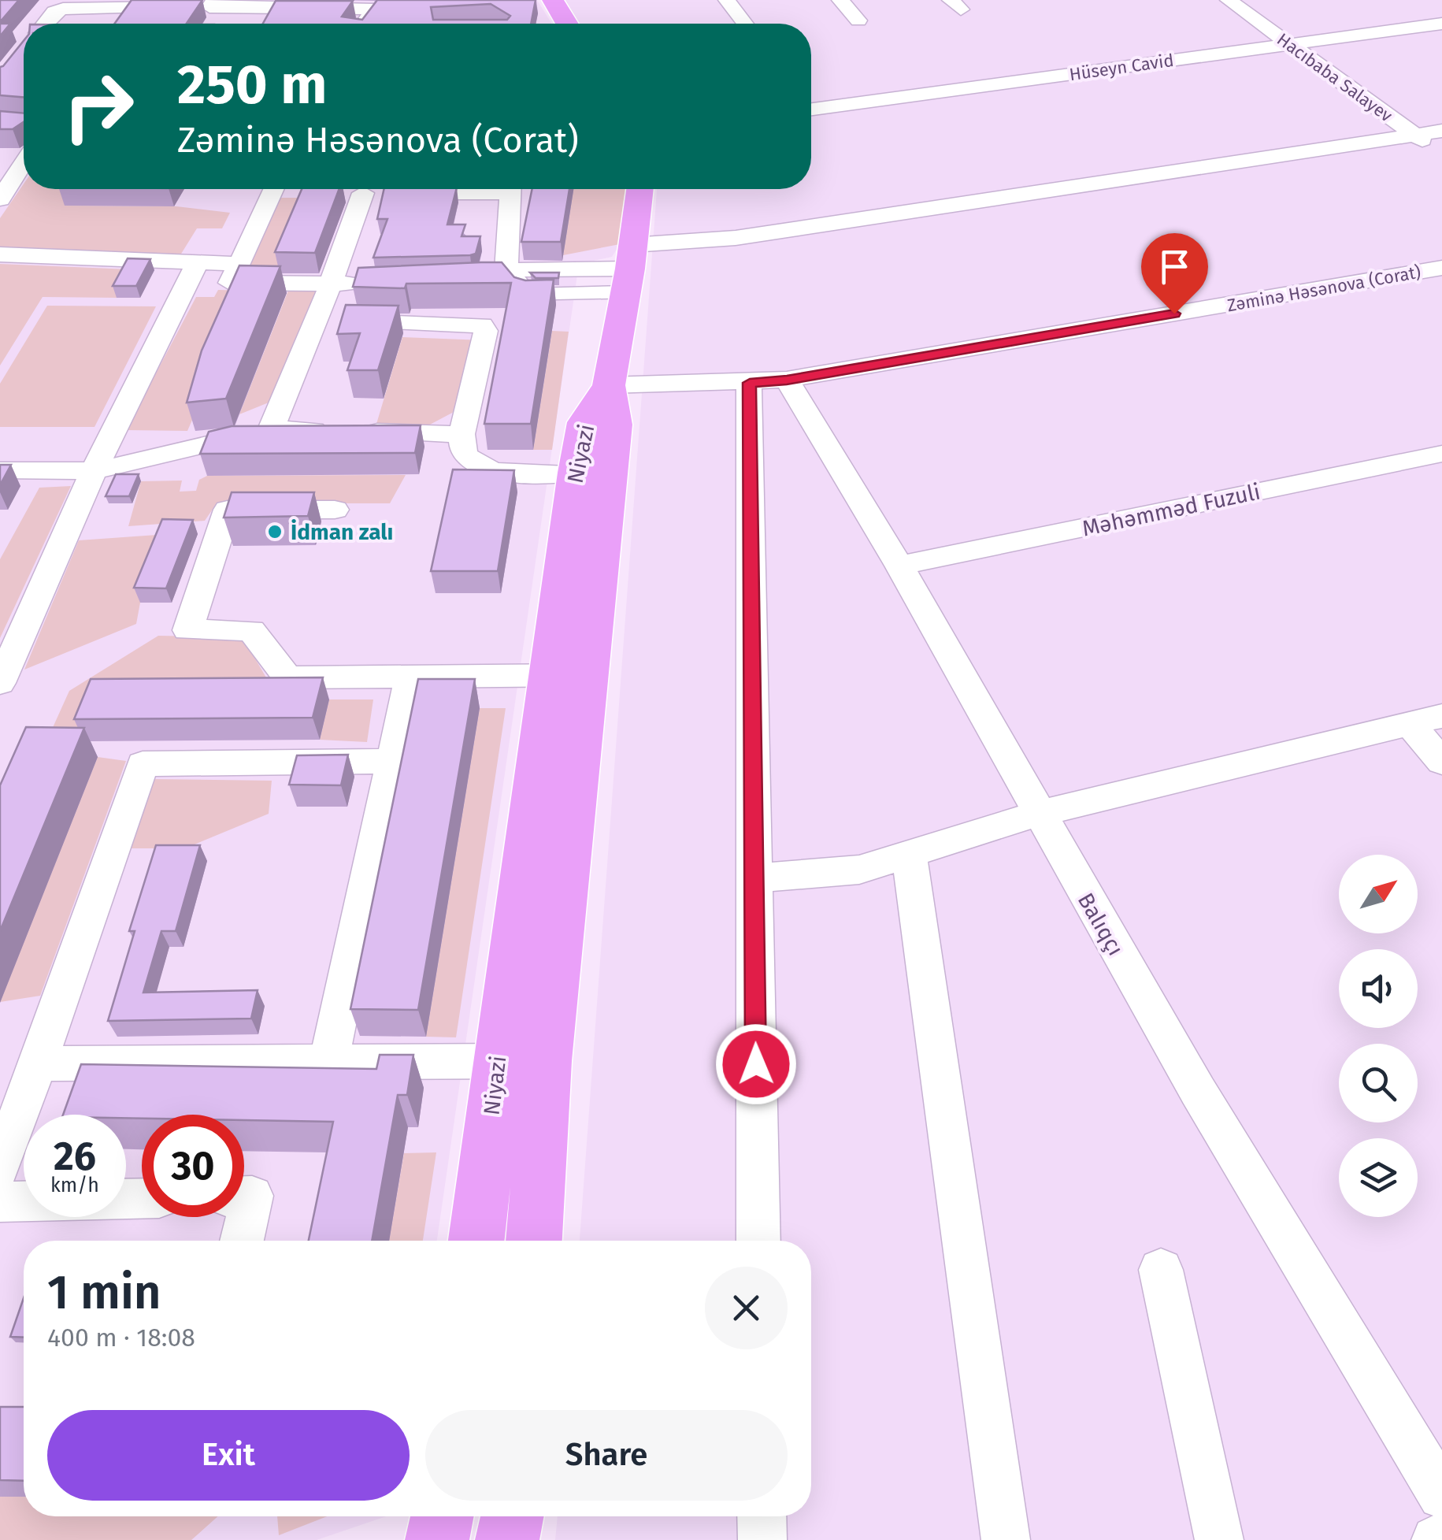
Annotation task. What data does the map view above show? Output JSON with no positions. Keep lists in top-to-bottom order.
{
  "streets": {
    "main road": ["Niyazi"],
    "street": [
      "Hüseyn Cavid",
      "Hacıbaba Salayev",
      "Zəminə Həsənova (Corat)",
      "Məhəmməd Fuzuli",
      "Balıqçı"
    ]
  },
  "crossings": [
    ["Hüseyn Cavid", "Hacıbaba Salayev"],
    ["Zəminə Həsənova (Corat)", "Balıqçı"],
    ["Məhəmməd Fuzuli", "Balıqçı"]
  ],
  "places": ["İdman zalı"],
  "north": "top right",
  "page": {
    "turn": ["250 m", "Zəminə Həsənova (Corat)"],
    "speed": "26 km/h",
    "limit": "30",
    "heading": ["1 min", "400 m · 18:08"],
    "buttons": ["Exit", "Share"]
  }
}
